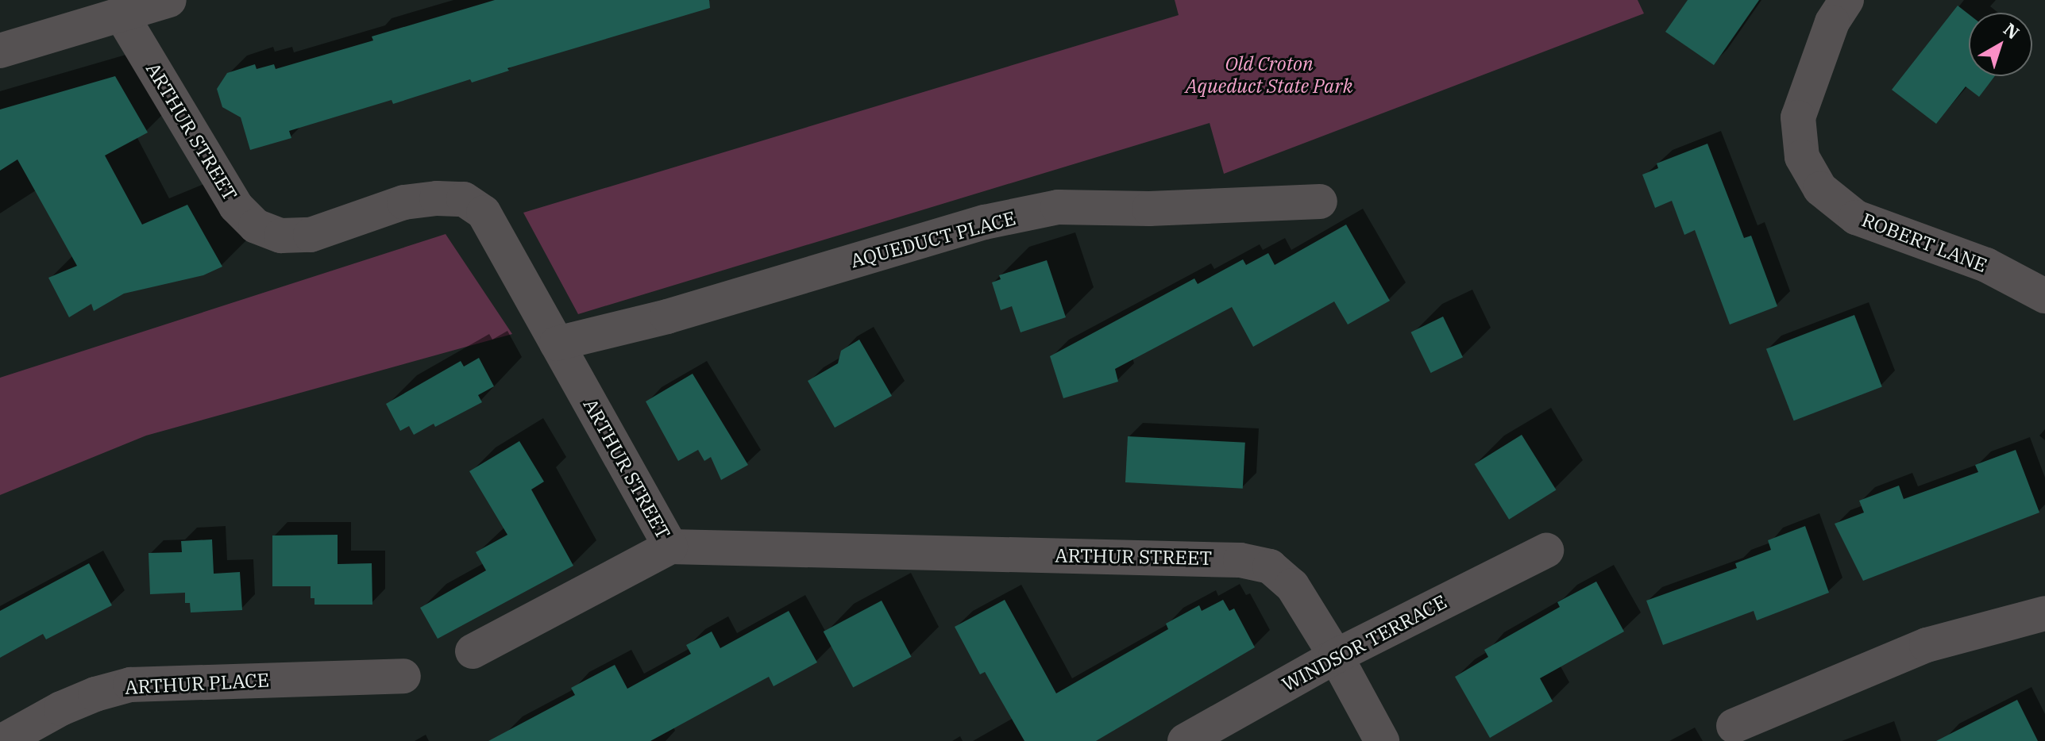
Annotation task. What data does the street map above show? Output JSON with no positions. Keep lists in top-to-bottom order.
{
  "streets": {
    "street": [
      "ARTHUR STREET",
      "AQUEDUCT PLACE",
      "ROBERT LANE",
      "WINDSOR TERRACE",
      "ARTHUR PLACE"
    ]
  },
  "crossings": [
    ["ARTHUR STREET", "AQUEDUCT PLACE"],
    ["ARTHUR STREET", "WINDSOR TERRACE"]
  ],
  "parks": ["Old Croton Aqueduct State Park"],
  "north": "top right"
}
